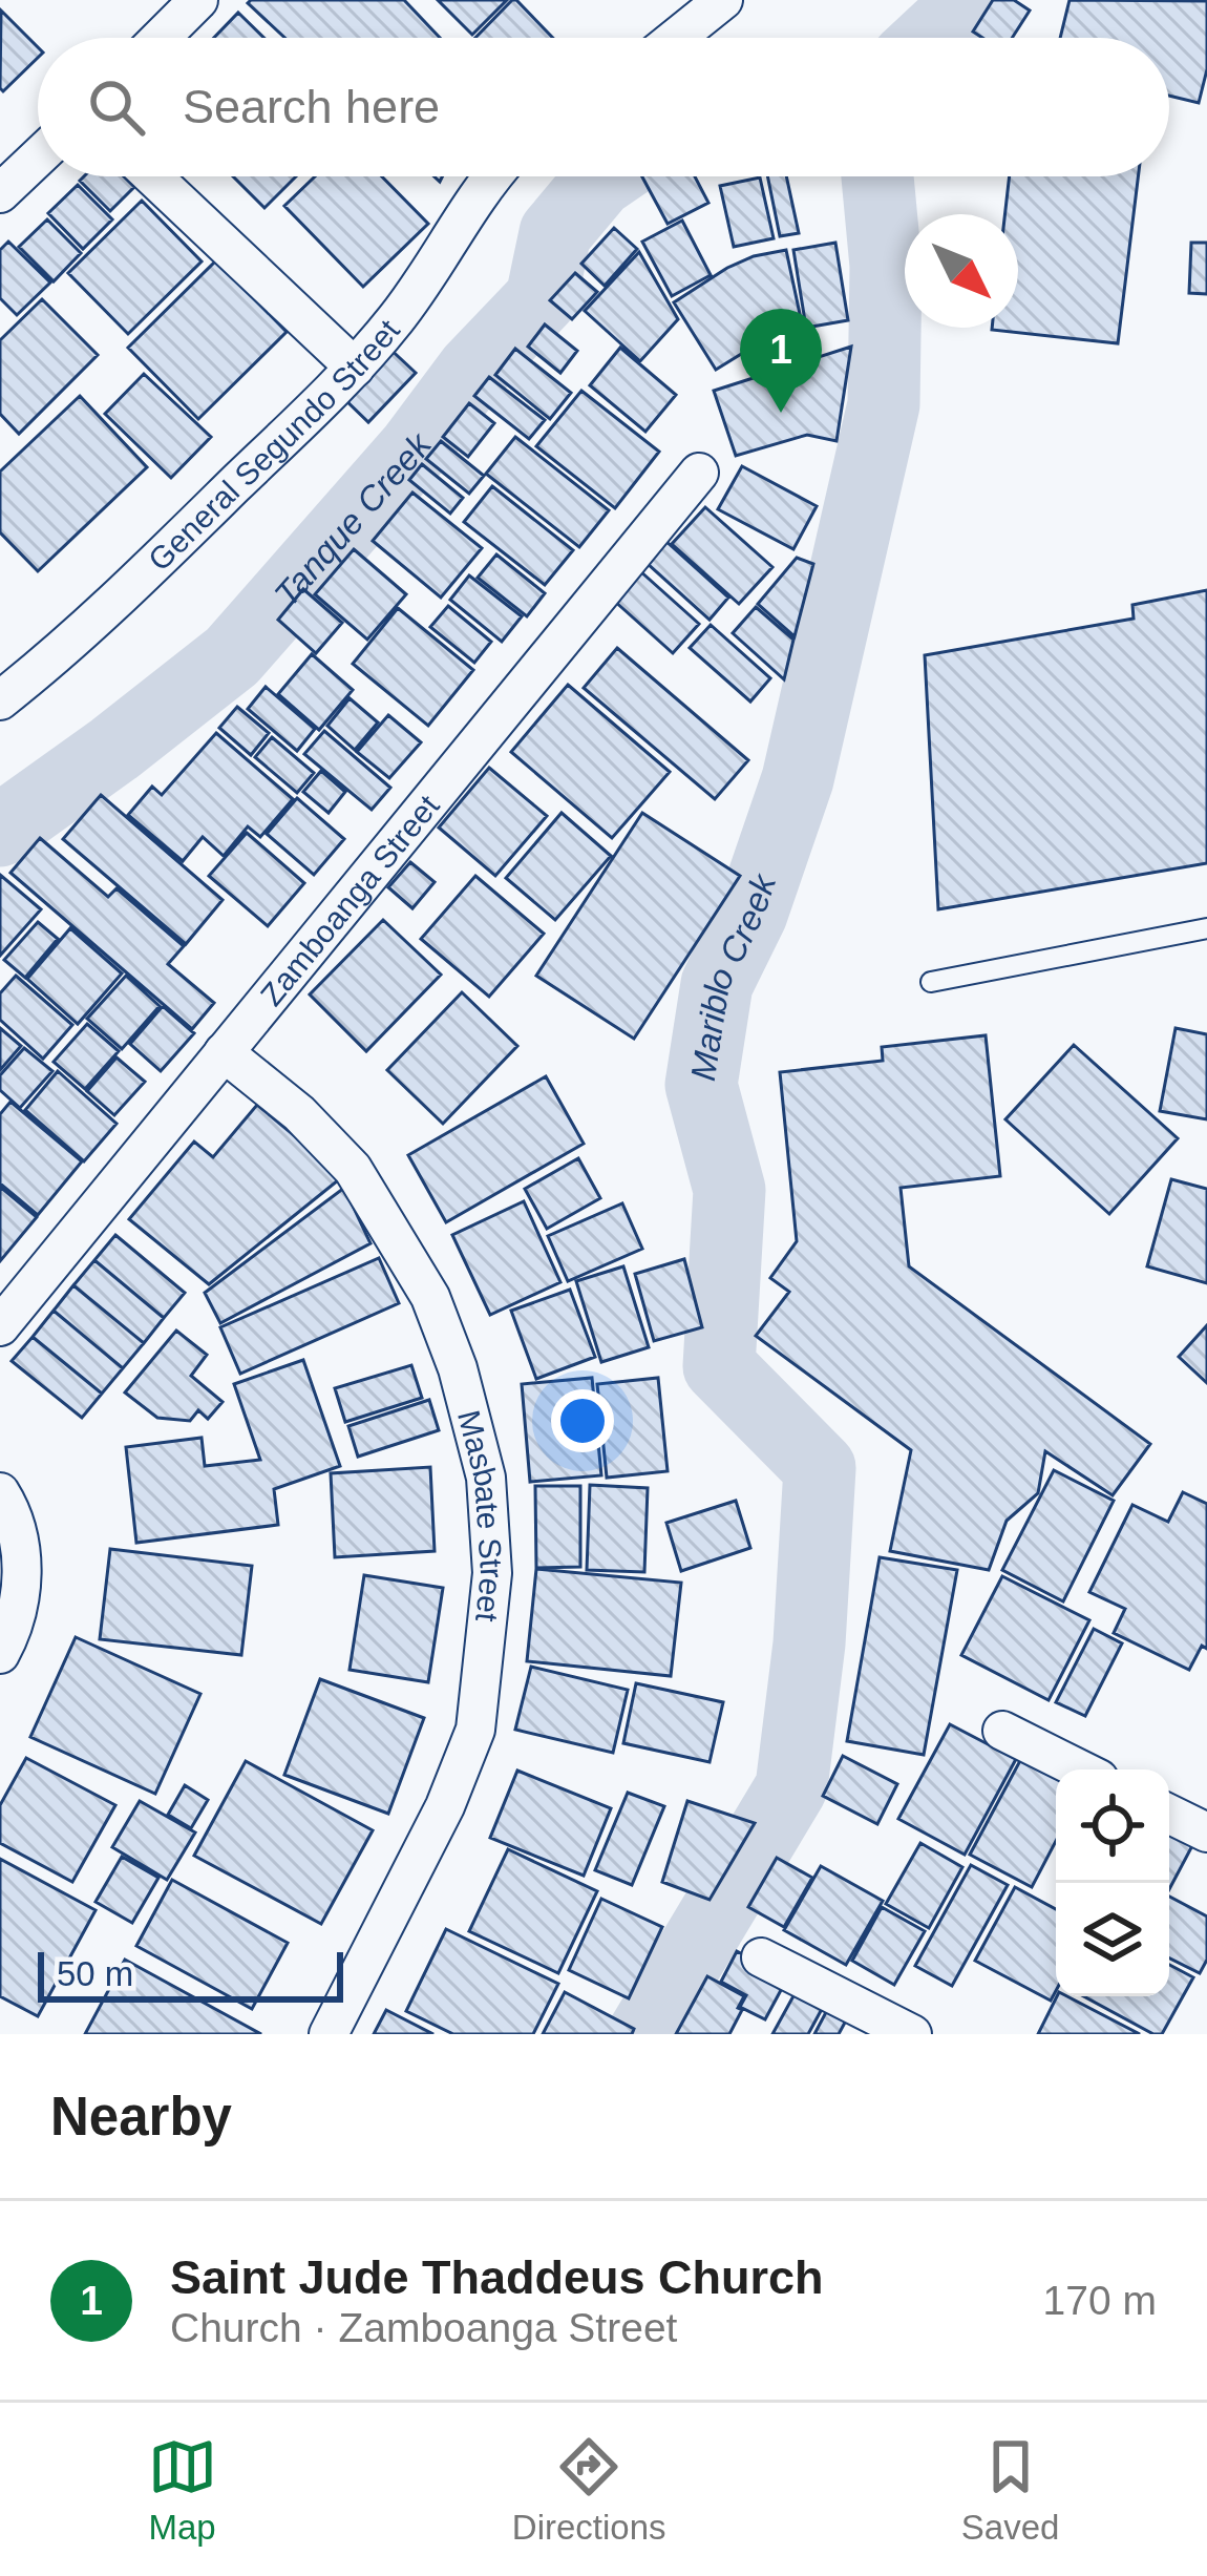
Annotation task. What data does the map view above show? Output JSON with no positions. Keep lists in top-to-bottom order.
{
  "streets": {
    "street": ["General Segundo Street", "Zamboanga Street", "Masbate Street"]
  },
  "crossings": [
    ["Zamboanga Street", "Masbate Street"]
  ],
  "water": ["Tanque Creek", "Mariblo Creek"],
  "scale_bar": "50 m",
  "north": "bottom right",
  "page": {
    "search": "Search here",
    "pins": "1",
    "scale": "50 m",
    "heading": "Nearby",
    "list": [
      {
        "mark": "1",
        "name": "Saint Jude Thaddeus Church",
        "note": "Church · Zamboanga Street",
        "value": "170 m"
      }
    ],
    "nav": ["Map", "Directions", "Saved"]
  }
}
